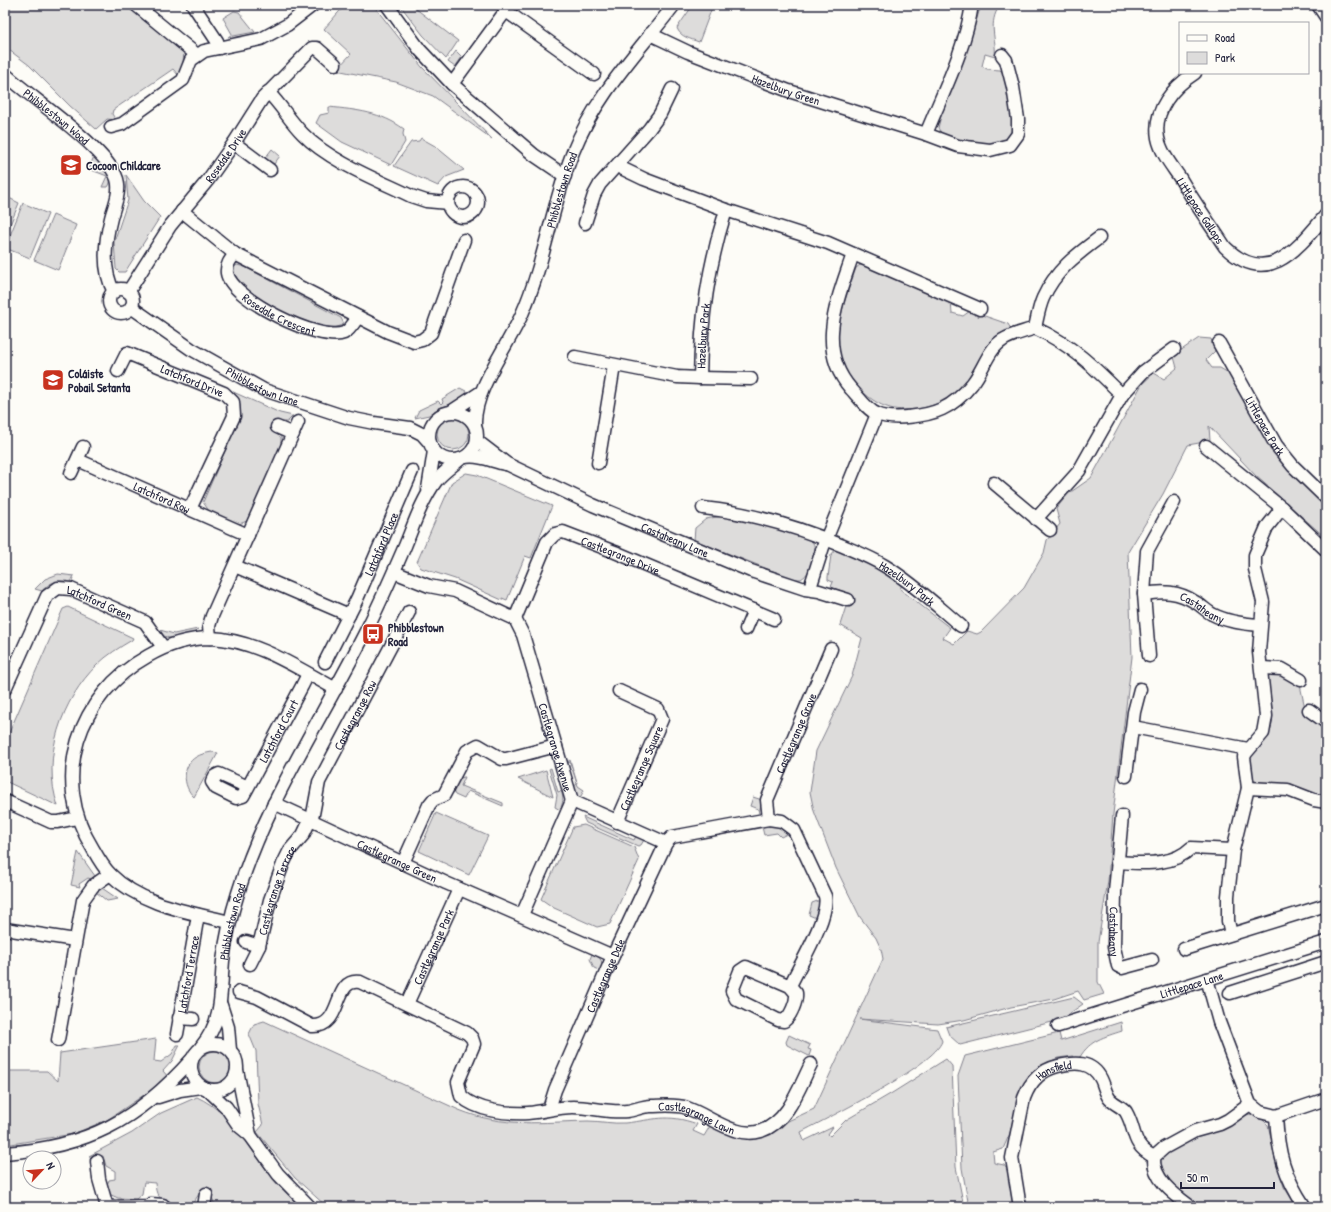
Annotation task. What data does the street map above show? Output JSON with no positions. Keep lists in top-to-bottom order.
{
  "streets": {
    "street": [
      "Hazelbury Green",
      "Phibblestown Wood",
      "Rosedale Drive",
      "Phibblestown Road",
      "Littlepace Gallops",
      "Rosedale Crescent",
      "Hazelbury Park",
      "Latchford Drive",
      "Phibblestown Lane",
      "Littlepace Park",
      "Latchford Row",
      "Castaheany Lane",
      "Latchford Place",
      "Castlegrange Drive",
      "Latchford Green",
      "Castaheany",
      "Castlegrange Row",
      "Latchford Court",
      "Castlegrange Grove",
      "Castlegrange Avenue",
      "Castlegrange Square",
      "Castlegrange Green",
      "Castlegrange Terrace",
      "Castlegrange Park",
      "Latchford Terrace",
      "Castlegrange Dale",
      "Littlepace Lane",
      "Hansfield",
      "Castlegrange Lawn"
    ]
  },
  "crossings": [
    ["Hazelbury Green", "Phibblestown Road"],
    ["Phibblestown Wood", "Rosedale Drive"],
    ["Phibblestown Wood", "Phibblestown Lane"],
    ["Rosedale Drive", "Phibblestown Lane"],
    ["Phibblestown Road", "Phibblestown Lane"],
    ["Phibblestown Road", "Castaheany Lane"],
    ["Phibblestown Road", "Castlegrange Green"],
    ["Latchford Drive", "Latchford Row"],
    ["Phibblestown Lane", "Castaheany Lane"],
    ["Castlegrange Drive", "Castlegrange Avenue"],
    ["Castlegrange Row", "Castlegrange Green"],
    ["Castlegrange Row", "Castlegrange Terrace"],
    ["Castlegrange Avenue", "Castlegrange Square"],
    ["Castlegrange Avenue", "Castlegrange Dale"],
    ["Castlegrange Green", "Castlegrange Terrace"],
    ["Castlegrange Green", "Castlegrange Park"],
    ["Castlegrange Green", "Castlegrange Dale"],
    ["Castlegrange Dale", "Castlegrange Lawn"]
  ],
  "places": {
    "school or university": ["Cocoon Childcare", "Coláiste Pobail Setanta"],
    "bus stop": ["Phibblestown Road"]
  },
  "legend": ["Road", "Park"],
  "scale_bar": "50 m",
  "north": "top right"
}
